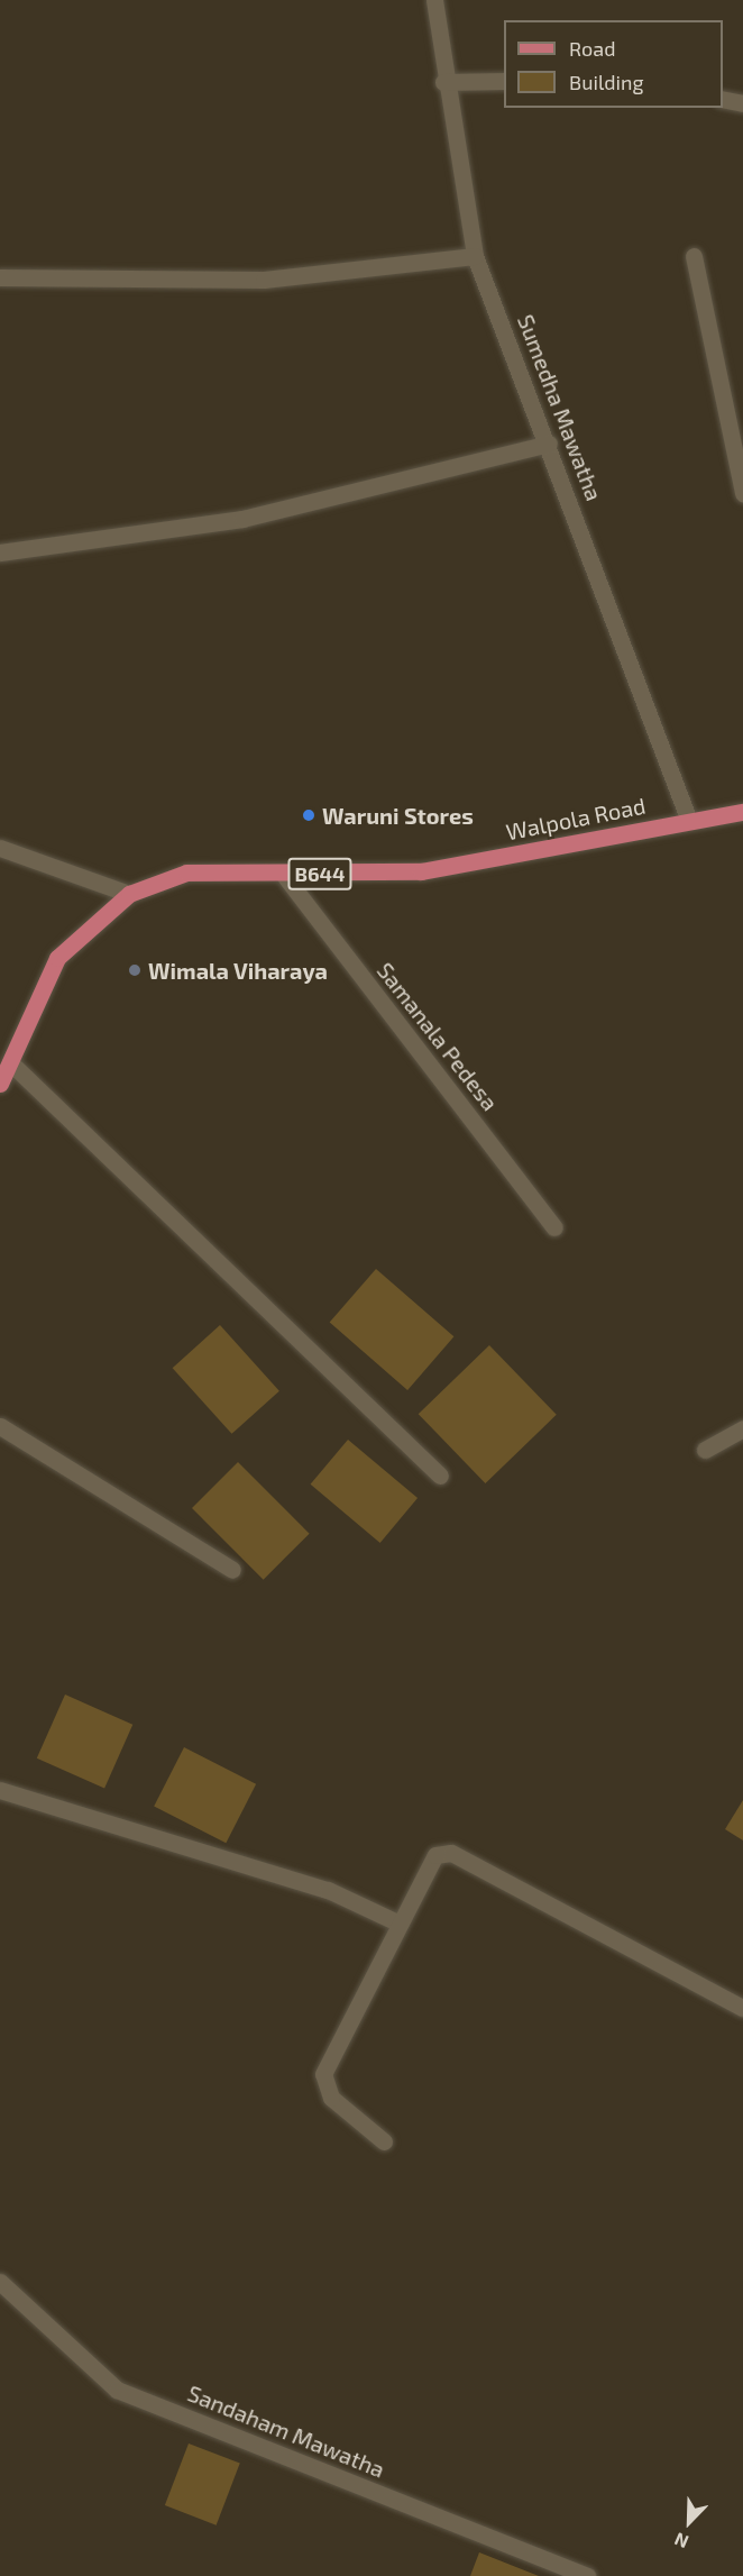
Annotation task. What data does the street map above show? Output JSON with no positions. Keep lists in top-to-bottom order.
{
  "streets": {
    "main road": ["Walpola Road", "B644"],
    "street": ["Sumedha Mawatha", "Samanala Pedesa", "Sandaham Mawatha"]
  },
  "crossings": [
    ["Sumedha Mawatha", "Walpola Road"],
    ["Walpola Road", "Samanala Pedesa"]
  ],
  "places": ["Waruni Stores", "Wimala Viharaya"],
  "legend": ["Road", "Building"],
  "north": "bottom left"
}
